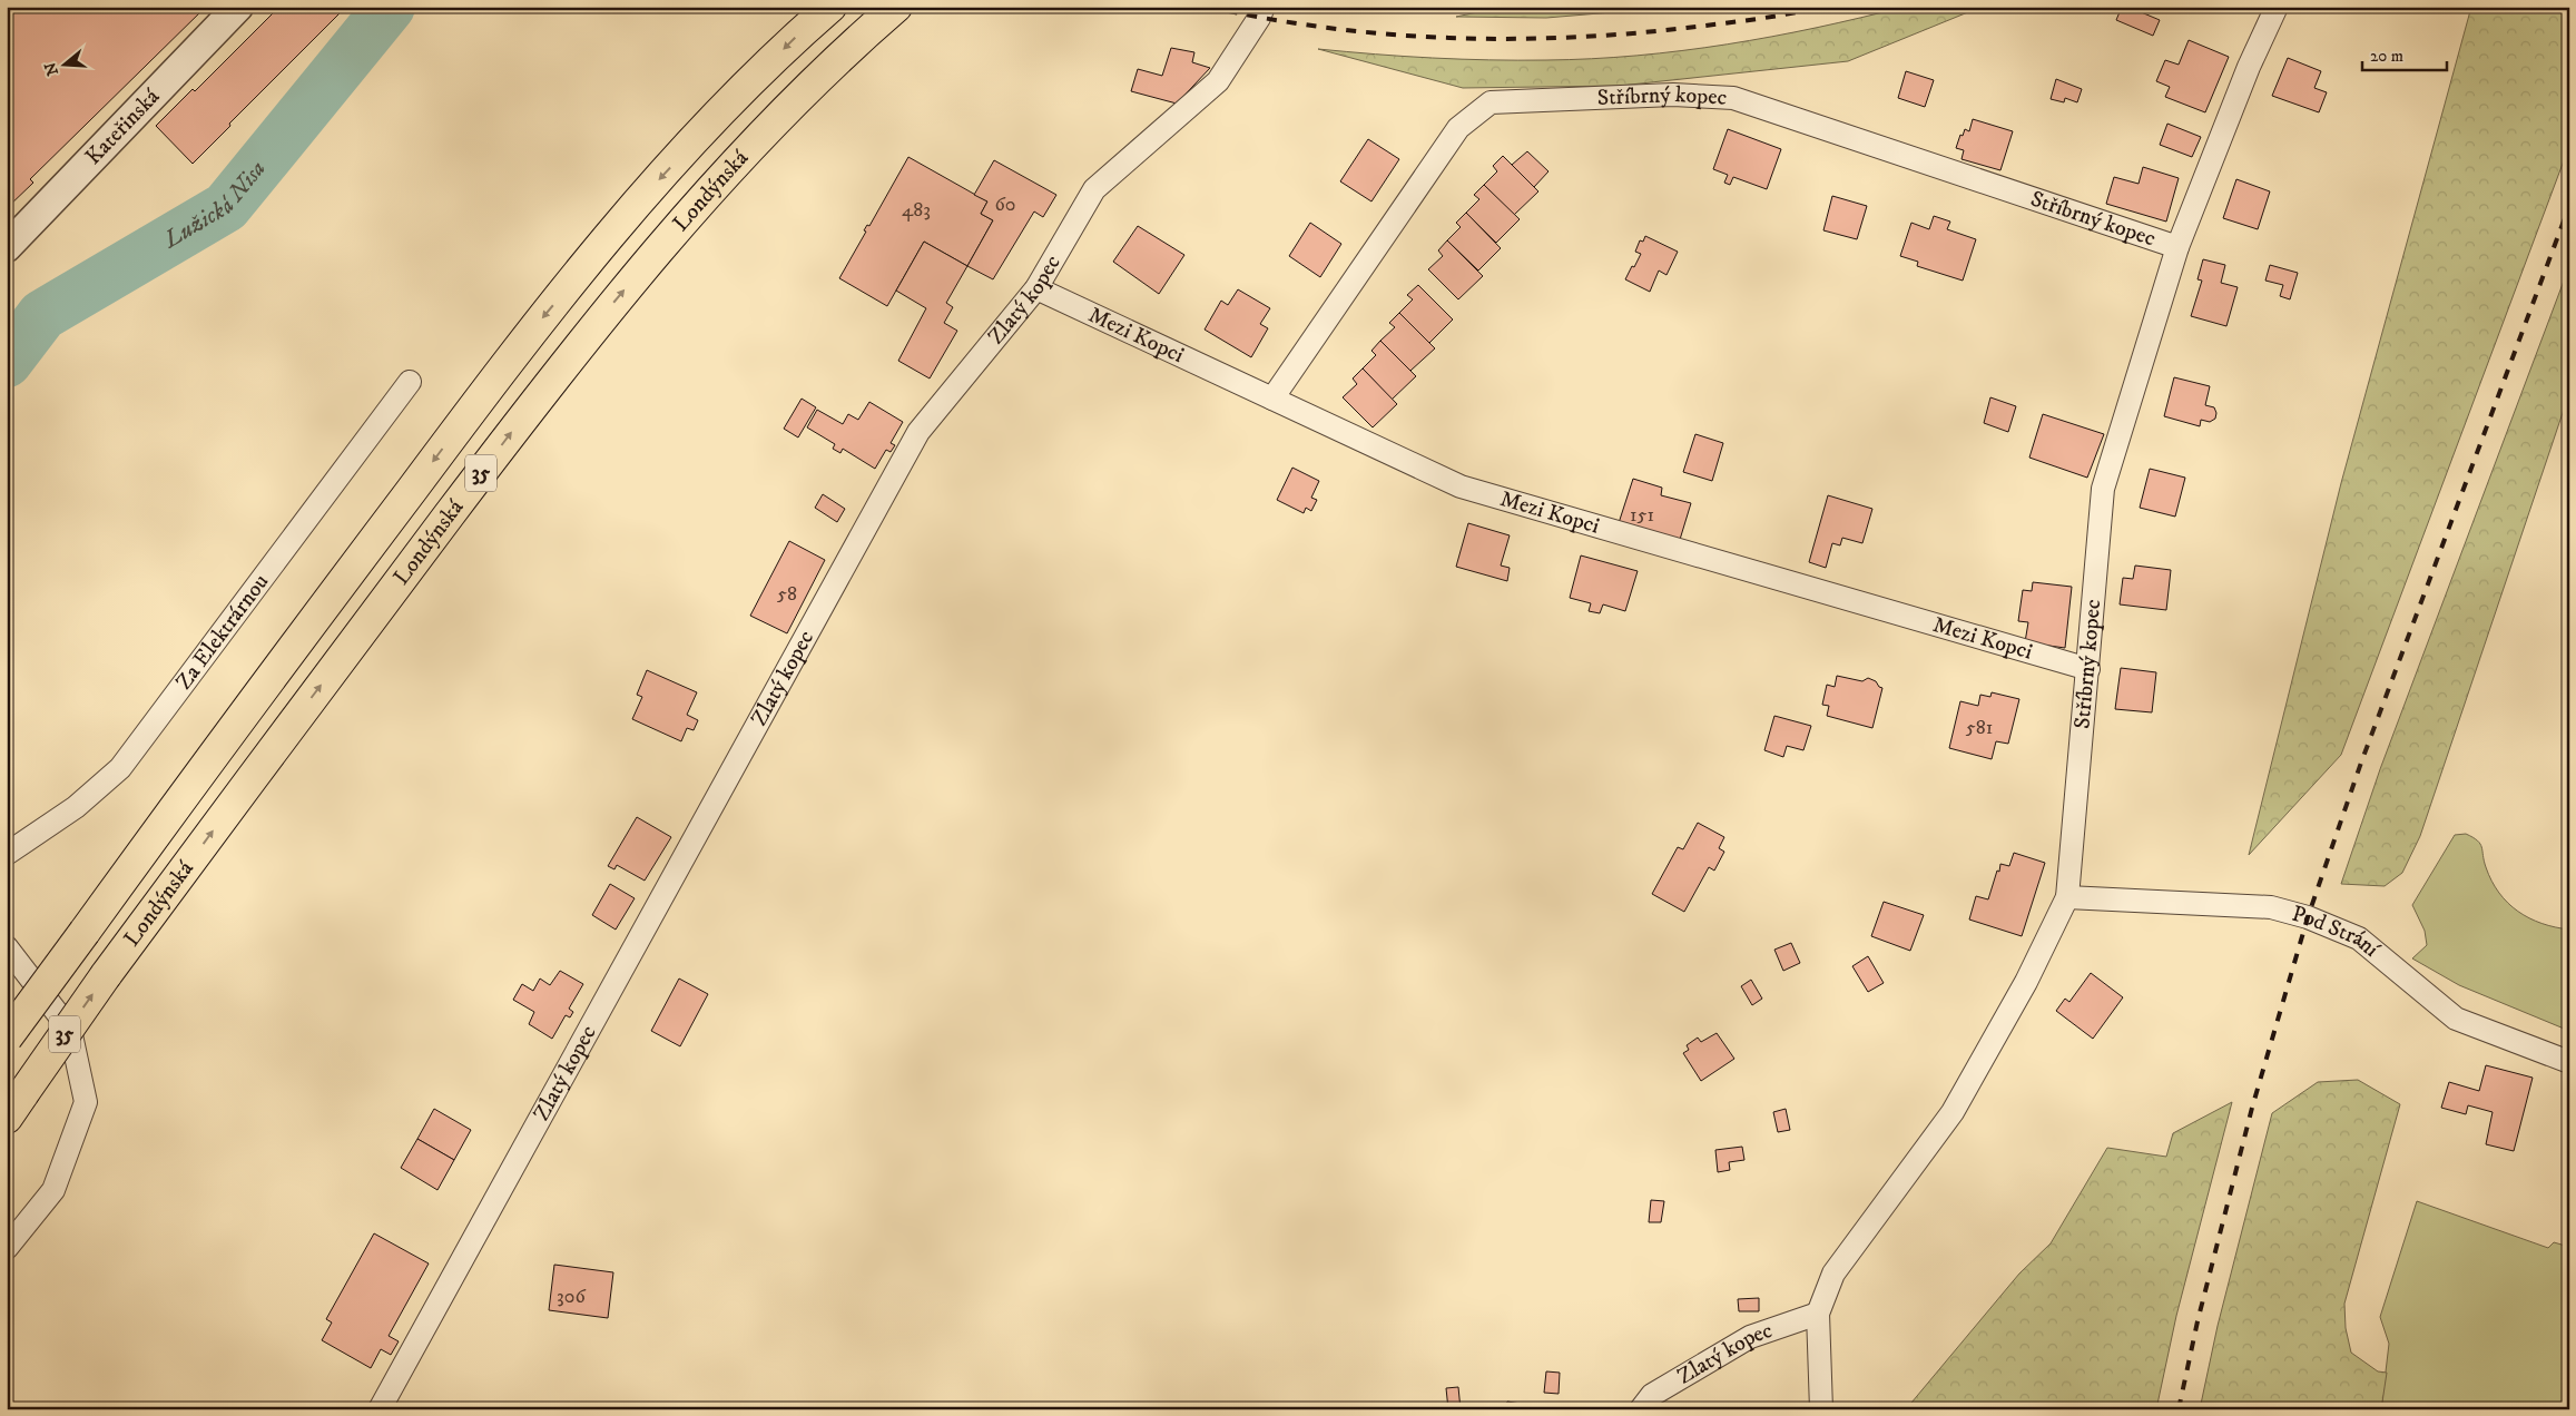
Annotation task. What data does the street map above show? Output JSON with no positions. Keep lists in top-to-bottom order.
{
  "streets": {
    "highway": ["Londýnská", "35"],
    "street": [
      "Stříbrný kopec",
      "Kateřinská",
      "Zlatý kopec",
      "Mezi Kopci",
      "Za Elektrárnou",
      "Pod Strání"
    ]
  },
  "crossings": [
    ["Stříbrný kopec", "Zlatý kopec"],
    ["Stříbrný kopec", "Mezi Kopci"],
    ["Stříbrný kopec", "Pod Strání"],
    ["Zlatý kopec", "Mezi Kopci"]
  ],
  "water": ["Lužická Nisa"],
  "house_numbers": [
    "60",
    "483",
    "151",
    "58",
    "581",
    "306"
  ],
  "scale_bar": "20 m",
  "north": "left"
}
